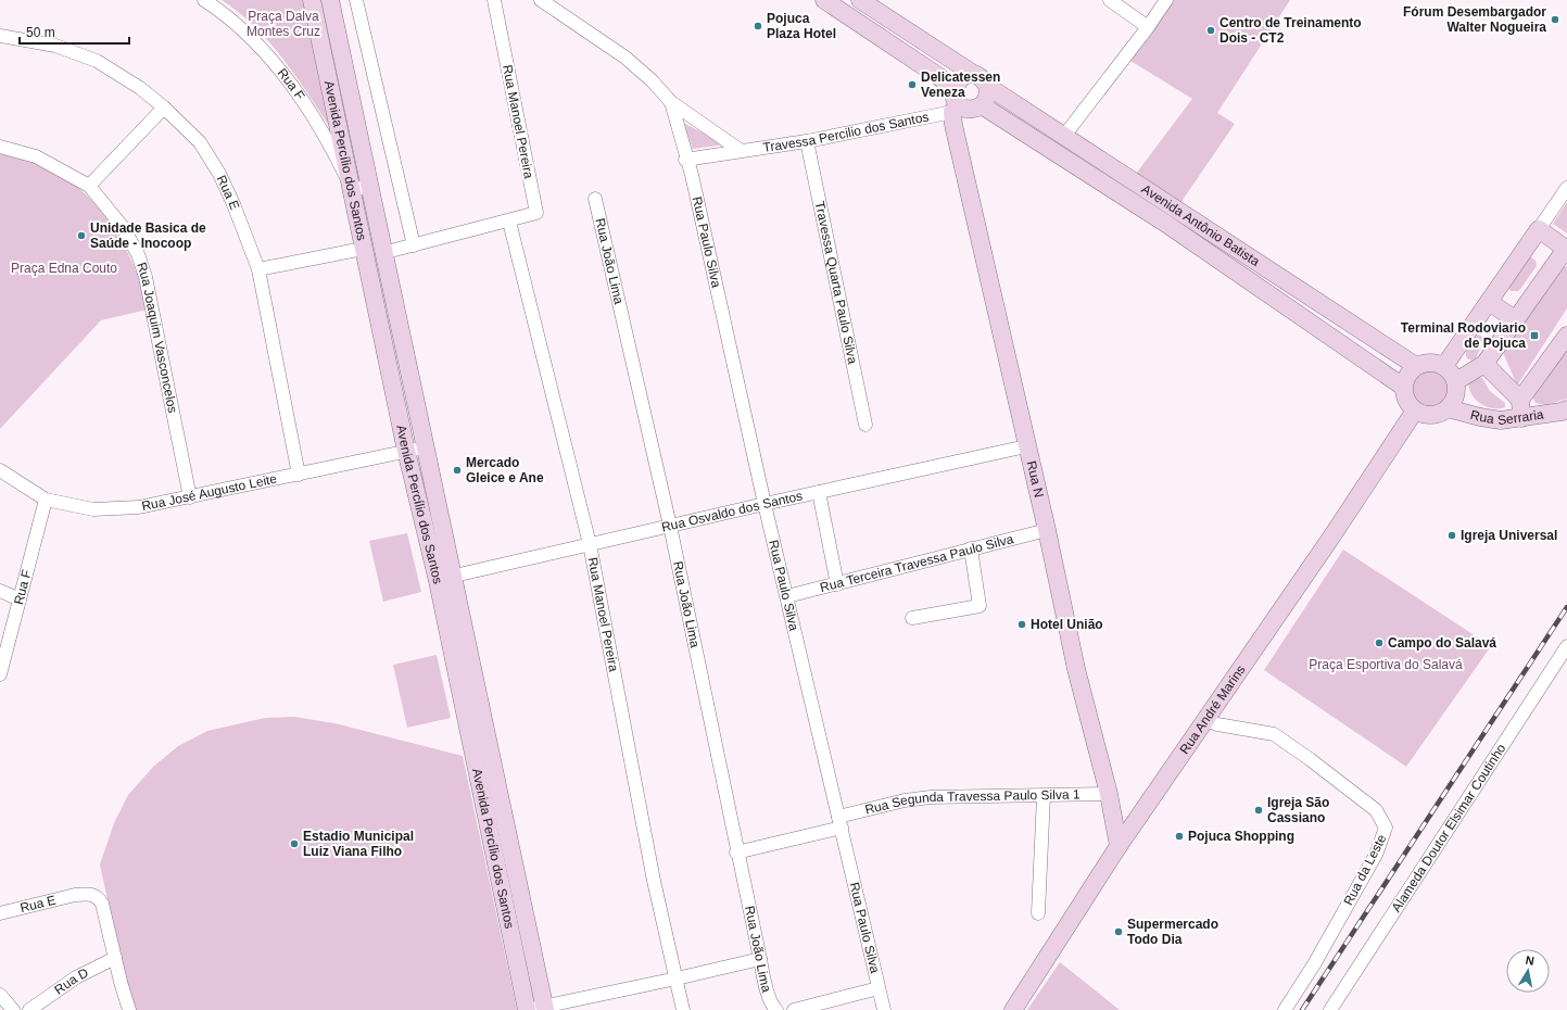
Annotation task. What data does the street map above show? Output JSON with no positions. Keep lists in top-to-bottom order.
{
  "streets": {
    "street": [
      "Rua F",
      "Rua Manoel Pereira",
      "Travessa Percilio dos Santos",
      "Avenida Percílio dos Santos",
      "Rua E",
      "Avenida Antônio Batista",
      "Rua Paulo Silva",
      "Rua João Lima",
      "Travessa Quarta Paulo Silva",
      "Rua Joaquim Vasconcelos",
      "Rua Serraria",
      "Rua N",
      "Rua José Augusto Leite",
      "Rua Osvaldo dos Santos",
      "Rua Terceira Travessa Paulo Silva",
      "Rua André Marins",
      "Rua Segunda Travessa Paulo Silva 1",
      "Alameda Doutor Elsimar Coutinho",
      "Rua da Leste",
      "Rua D"
    ]
  },
  "crossings": [
    ["Rua F", "Avenida Percílio dos Santos"],
    ["Rua F", "Rua José Augusto Leite"],
    ["Rua Manoel Pereira", "Avenida Percílio dos Santos"],
    ["Rua Manoel Pereira", "Rua Osvaldo dos Santos"],
    ["Travessa Percilio dos Santos", "Avenida Antônio Batista"],
    ["Travessa Percilio dos Santos", "Rua Paulo Silva"],
    ["Travessa Percilio dos Santos", "Travessa Quarta Paulo Silva"],
    ["Travessa Percilio dos Santos", "Rua N"],
    ["Avenida Percílio dos Santos", "Rua José Augusto Leite"],
    ["Avenida Percílio dos Santos", "Rua Osvaldo dos Santos"],
    ["Rua E", "Rua José Augusto Leite"],
    ["Rua E", "Rua D"],
    ["Avenida Antônio Batista", "Rua Serraria"],
    ["Avenida Antônio Batista", "Rua N"],
    ["Avenida Antônio Batista", "Rua André Marins"],
    ["Rua Paulo Silva", "Rua Osvaldo dos Santos"],
    ["Rua Paulo Silva", "Rua Terceira Travessa Paulo Silva"],
    ["Rua Paulo Silva", "Rua Segunda Travessa Paulo Silva 1"],
    ["Rua João Lima", "Rua Osvaldo dos Santos"],
    ["Rua João Lima", "Rua Segunda Travessa Paulo Silva 1"],
    ["Rua Joaquim Vasconcelos", "Rua José Augusto Leite"],
    ["Rua Serraria", "Rua André Marins"],
    ["Rua N", "Rua Osvaldo dos Santos"],
    ["Rua N", "Rua Terceira Travessa Paulo Silva"],
    ["Rua N", "Rua André Marins"],
    ["Rua N", "Rua Segunda Travessa Paulo Silva 1"],
    ["Rua André Marins", "Rua da Leste"]
  ],
  "parks": ["Praça Dalva Montes Cruz", "Praça Edna Couto", "Praça Esportiva do Salavá"],
  "places": {
    "other": [
      "Fórum Desembargador Walter Nogueira",
      "Pojuca Plaza Hotel",
      "Centro de Treinamento Dois - CT2",
      "Delicatessen Veneza",
      "Unidade Basica de Saúde - Inocoop",
      "Mercado Gleice e Ane",
      "Igreja Universal",
      "Hotel União",
      "Campo do Salavá",
      "Igreja São Cassiano",
      "Pojuca Shopping",
      "Estadio Municipal Luiz Viana Filho",
      "Supermercado Todo Dia"
    ],
    "transit": ["Terminal Rodoviario de Pojuca"]
  },
  "scale_bar": "50 m",
  "north": "top"
}
